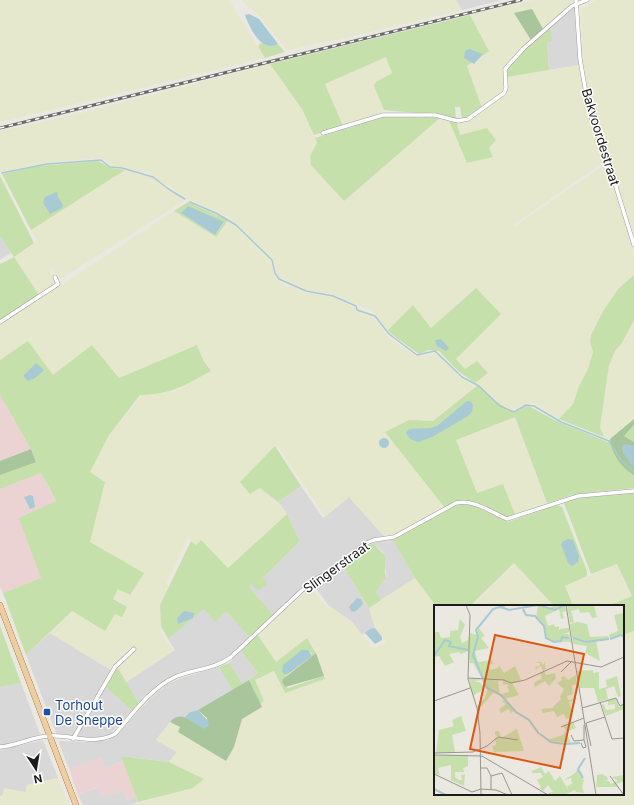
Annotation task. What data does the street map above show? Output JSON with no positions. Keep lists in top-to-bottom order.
{
  "streets": {
    "street": ["Bakvoordestraat", "Slingerstraat"]
  },
  "places": {
    "transit": ["Torhout De Sneppe"]
  },
  "north": "bottom"
}
